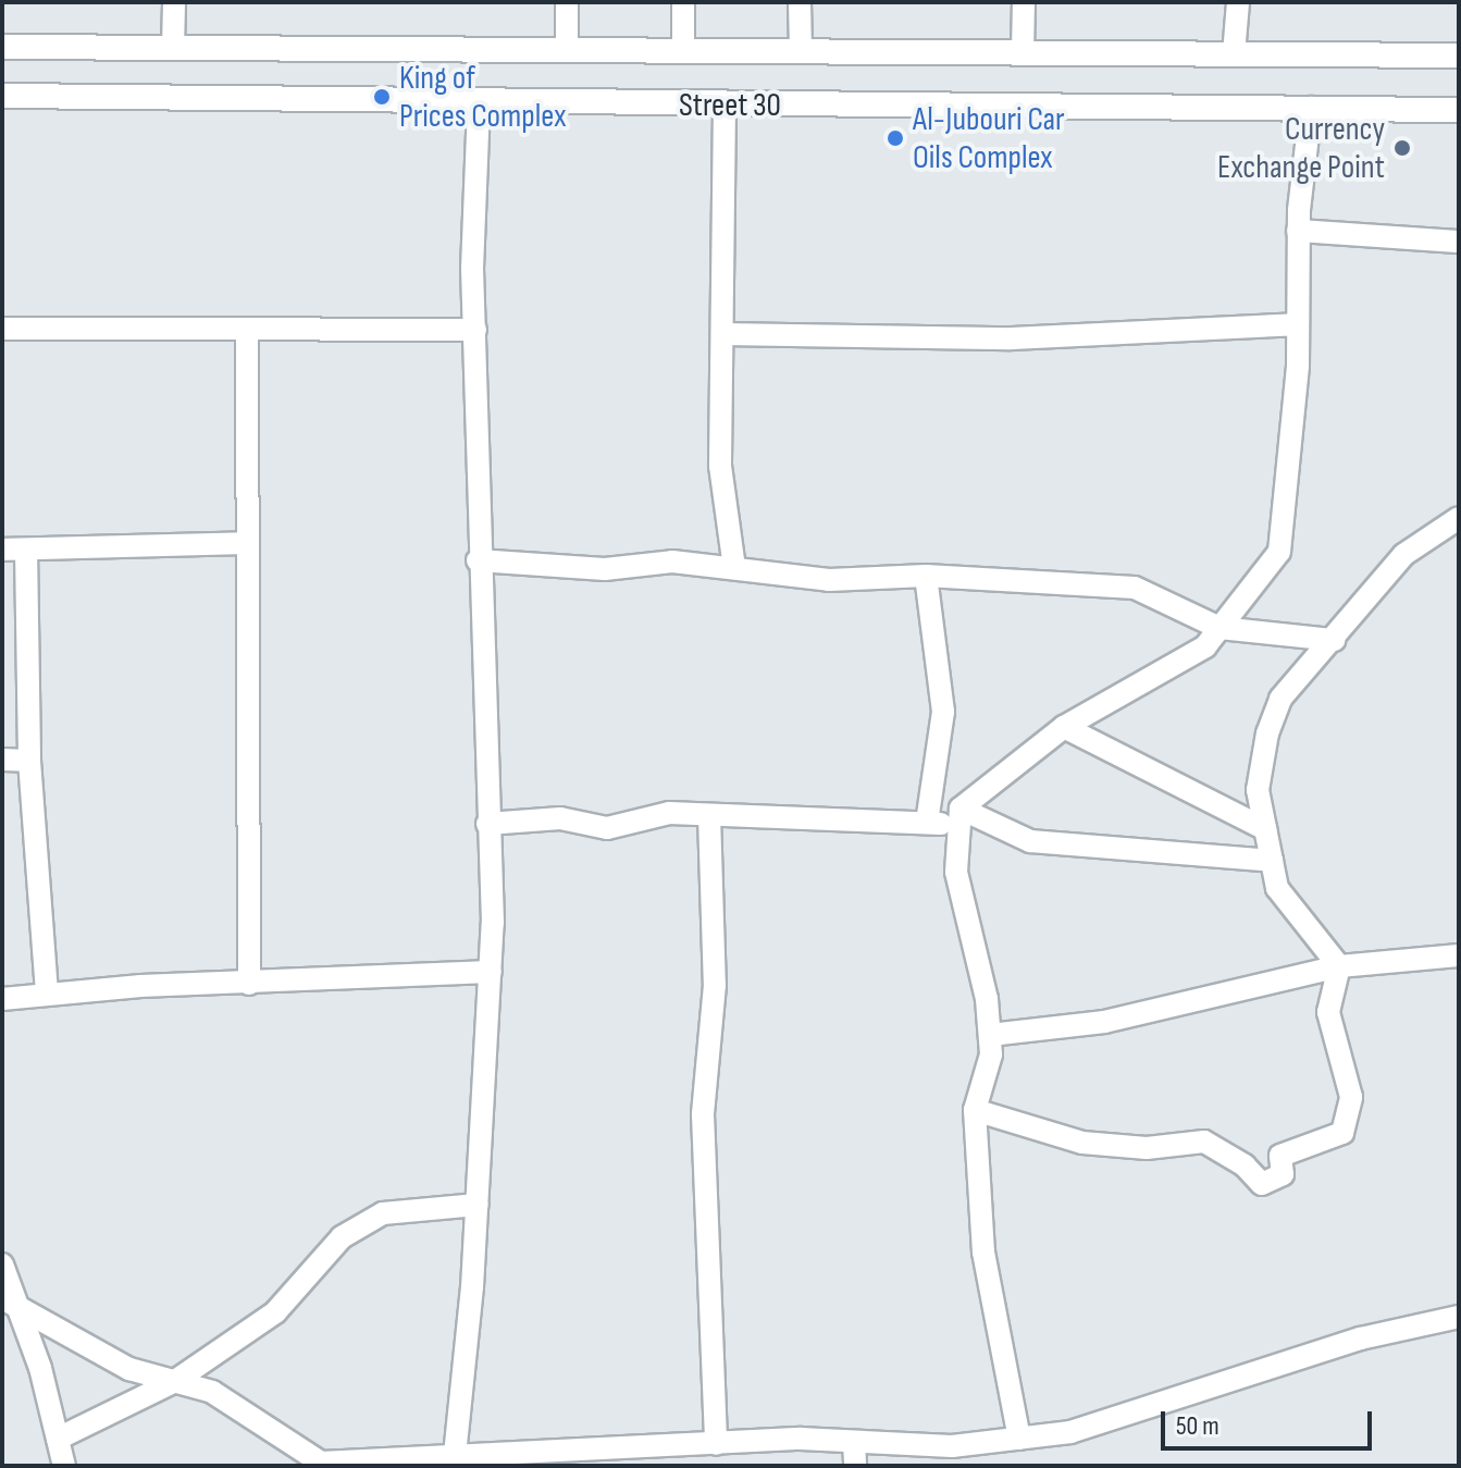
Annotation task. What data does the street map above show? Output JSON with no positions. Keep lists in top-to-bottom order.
{
  "streets": {
    "street": ["Street 30"]
  },
  "places": ["King of Prices Complex", "Al-Jubouri Car Oils Complex", "Currency Exchange Point"],
  "scale_bar": "50 m"
}
